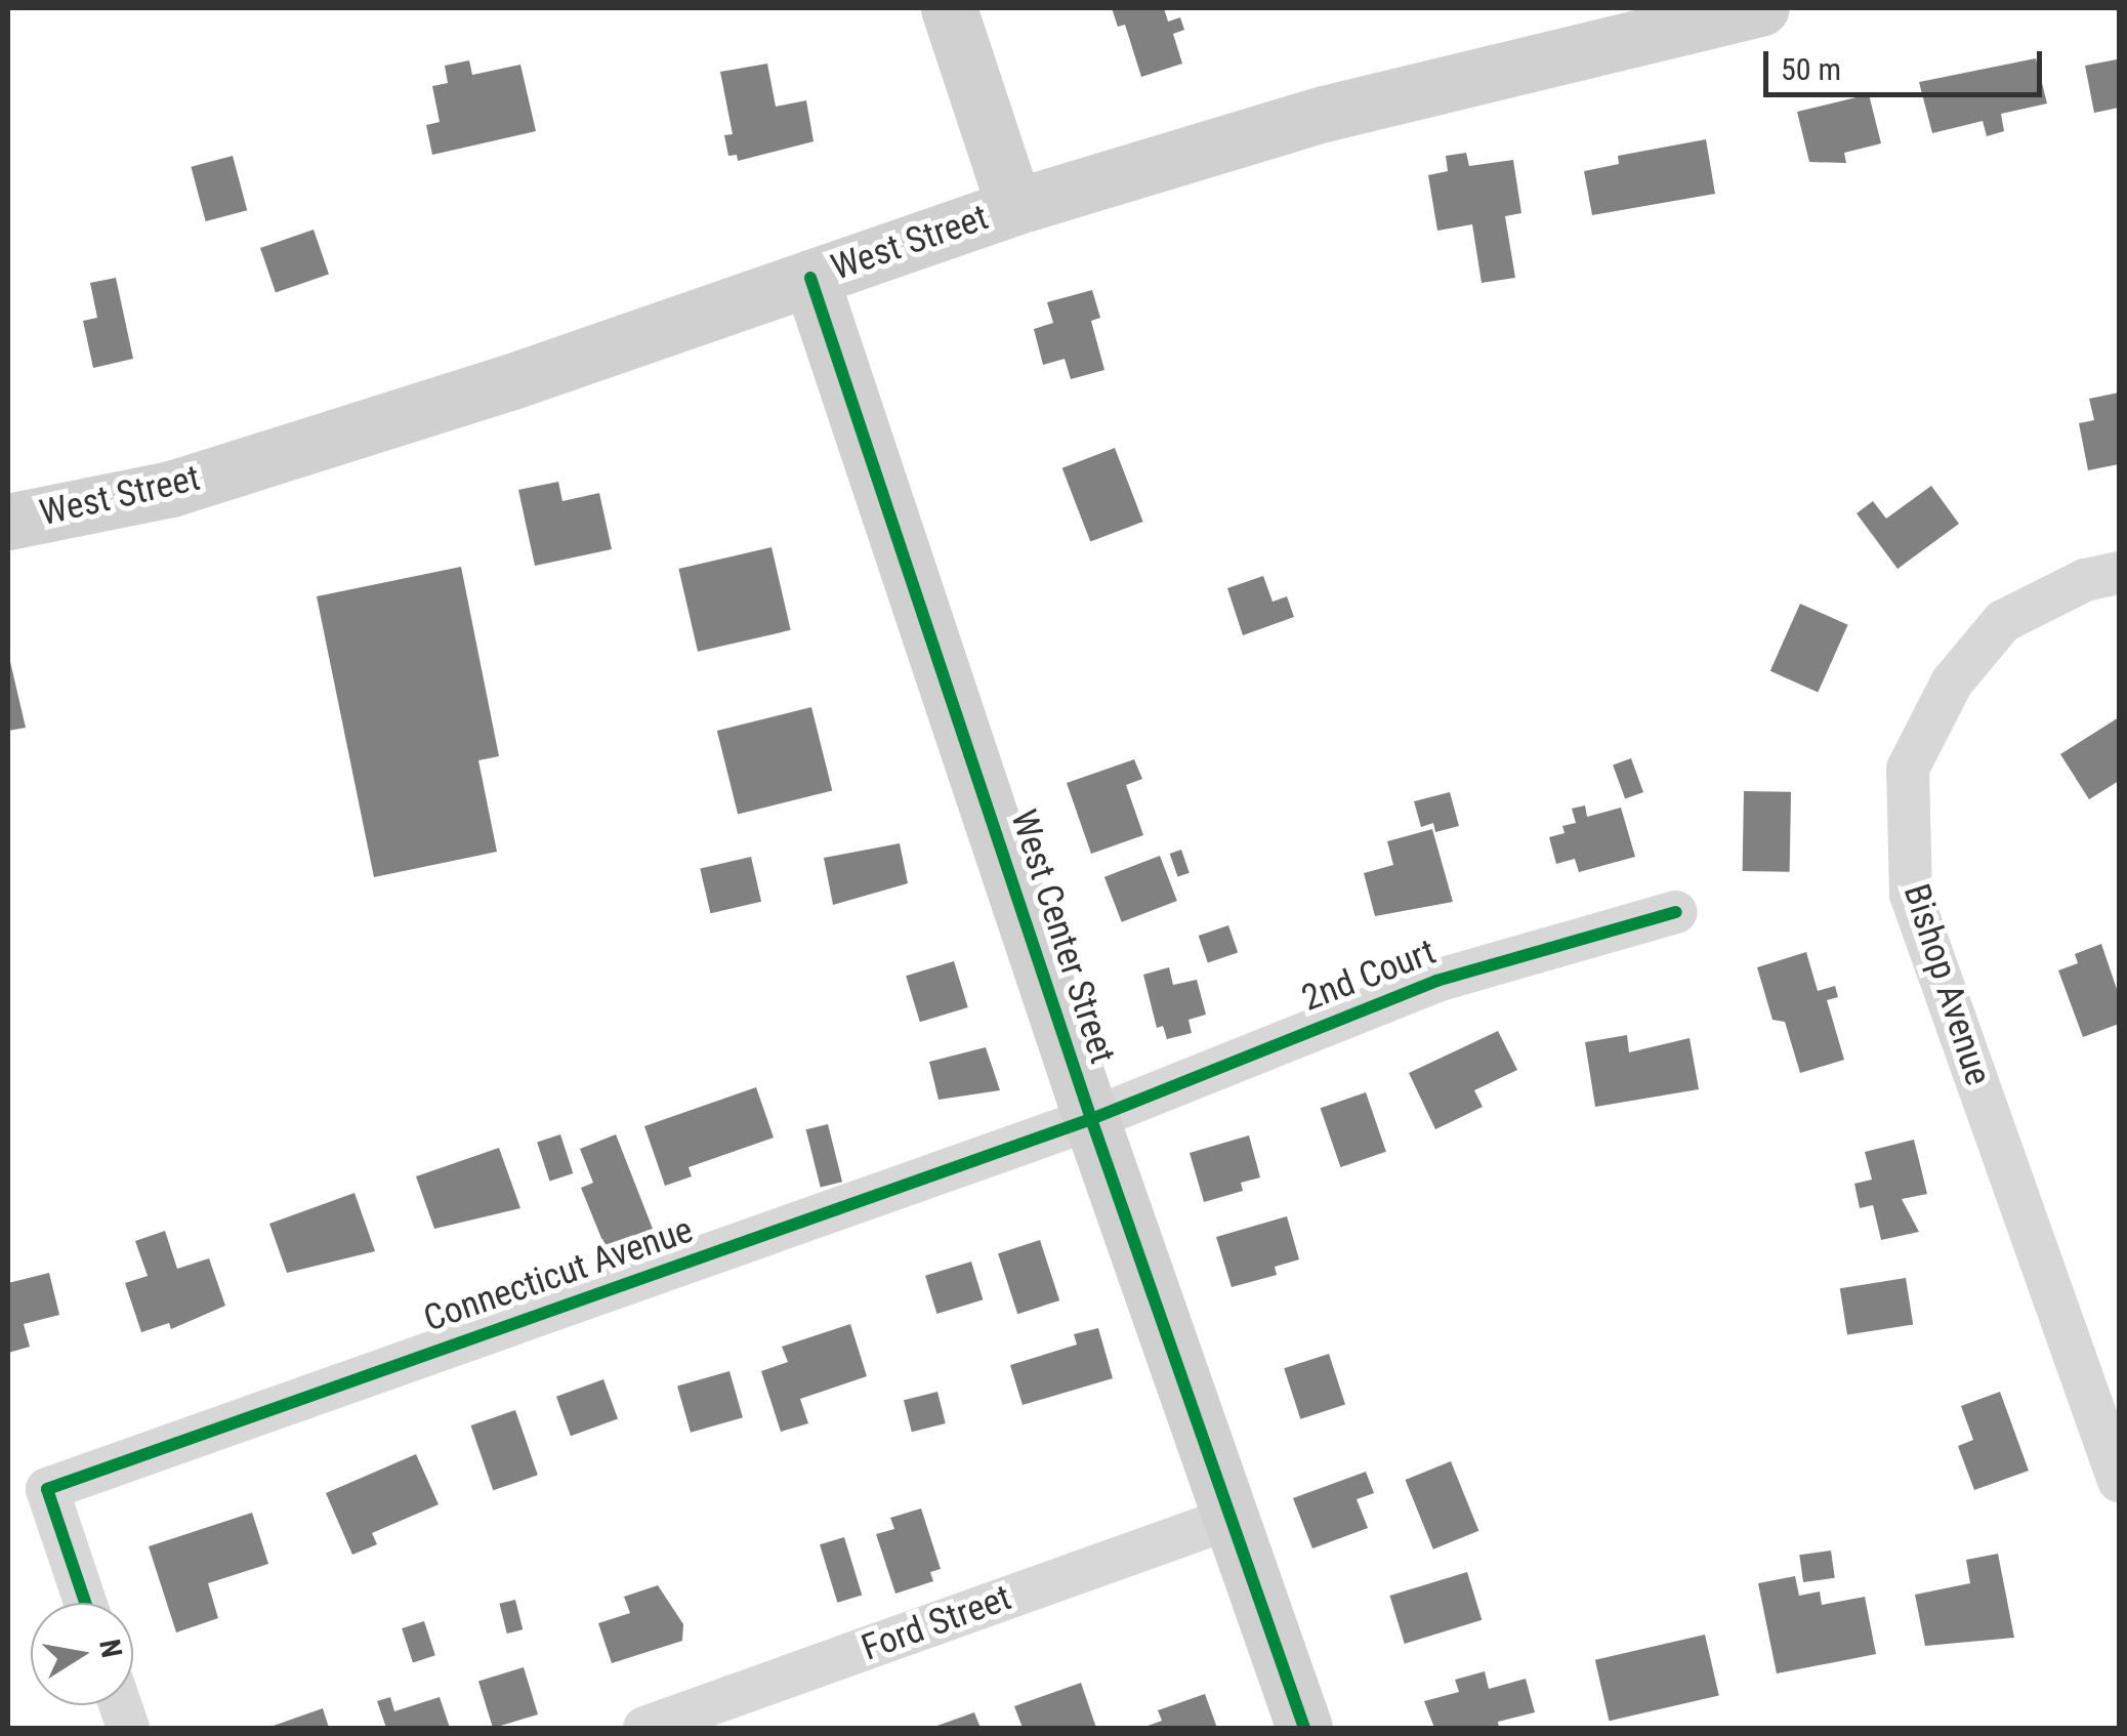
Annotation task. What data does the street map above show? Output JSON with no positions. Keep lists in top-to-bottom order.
{
  "streets": {
    "main road": ["West Street", "West Center Street"],
    "street": [
      "2nd Court",
      "Bishop Avenue",
      "Connecticut Avenue",
      "Ford Street"
    ]
  },
  "crossings": [
    ["West Street", "West Center Street"],
    ["West Center Street", "2nd Court"],
    ["West Center Street", "Connecticut Avenue"],
    ["West Center Street", "Ford Street"],
    ["2nd Court", "Connecticut Avenue"]
  ],
  "scale_bar": "50 m",
  "north": "right"
}
